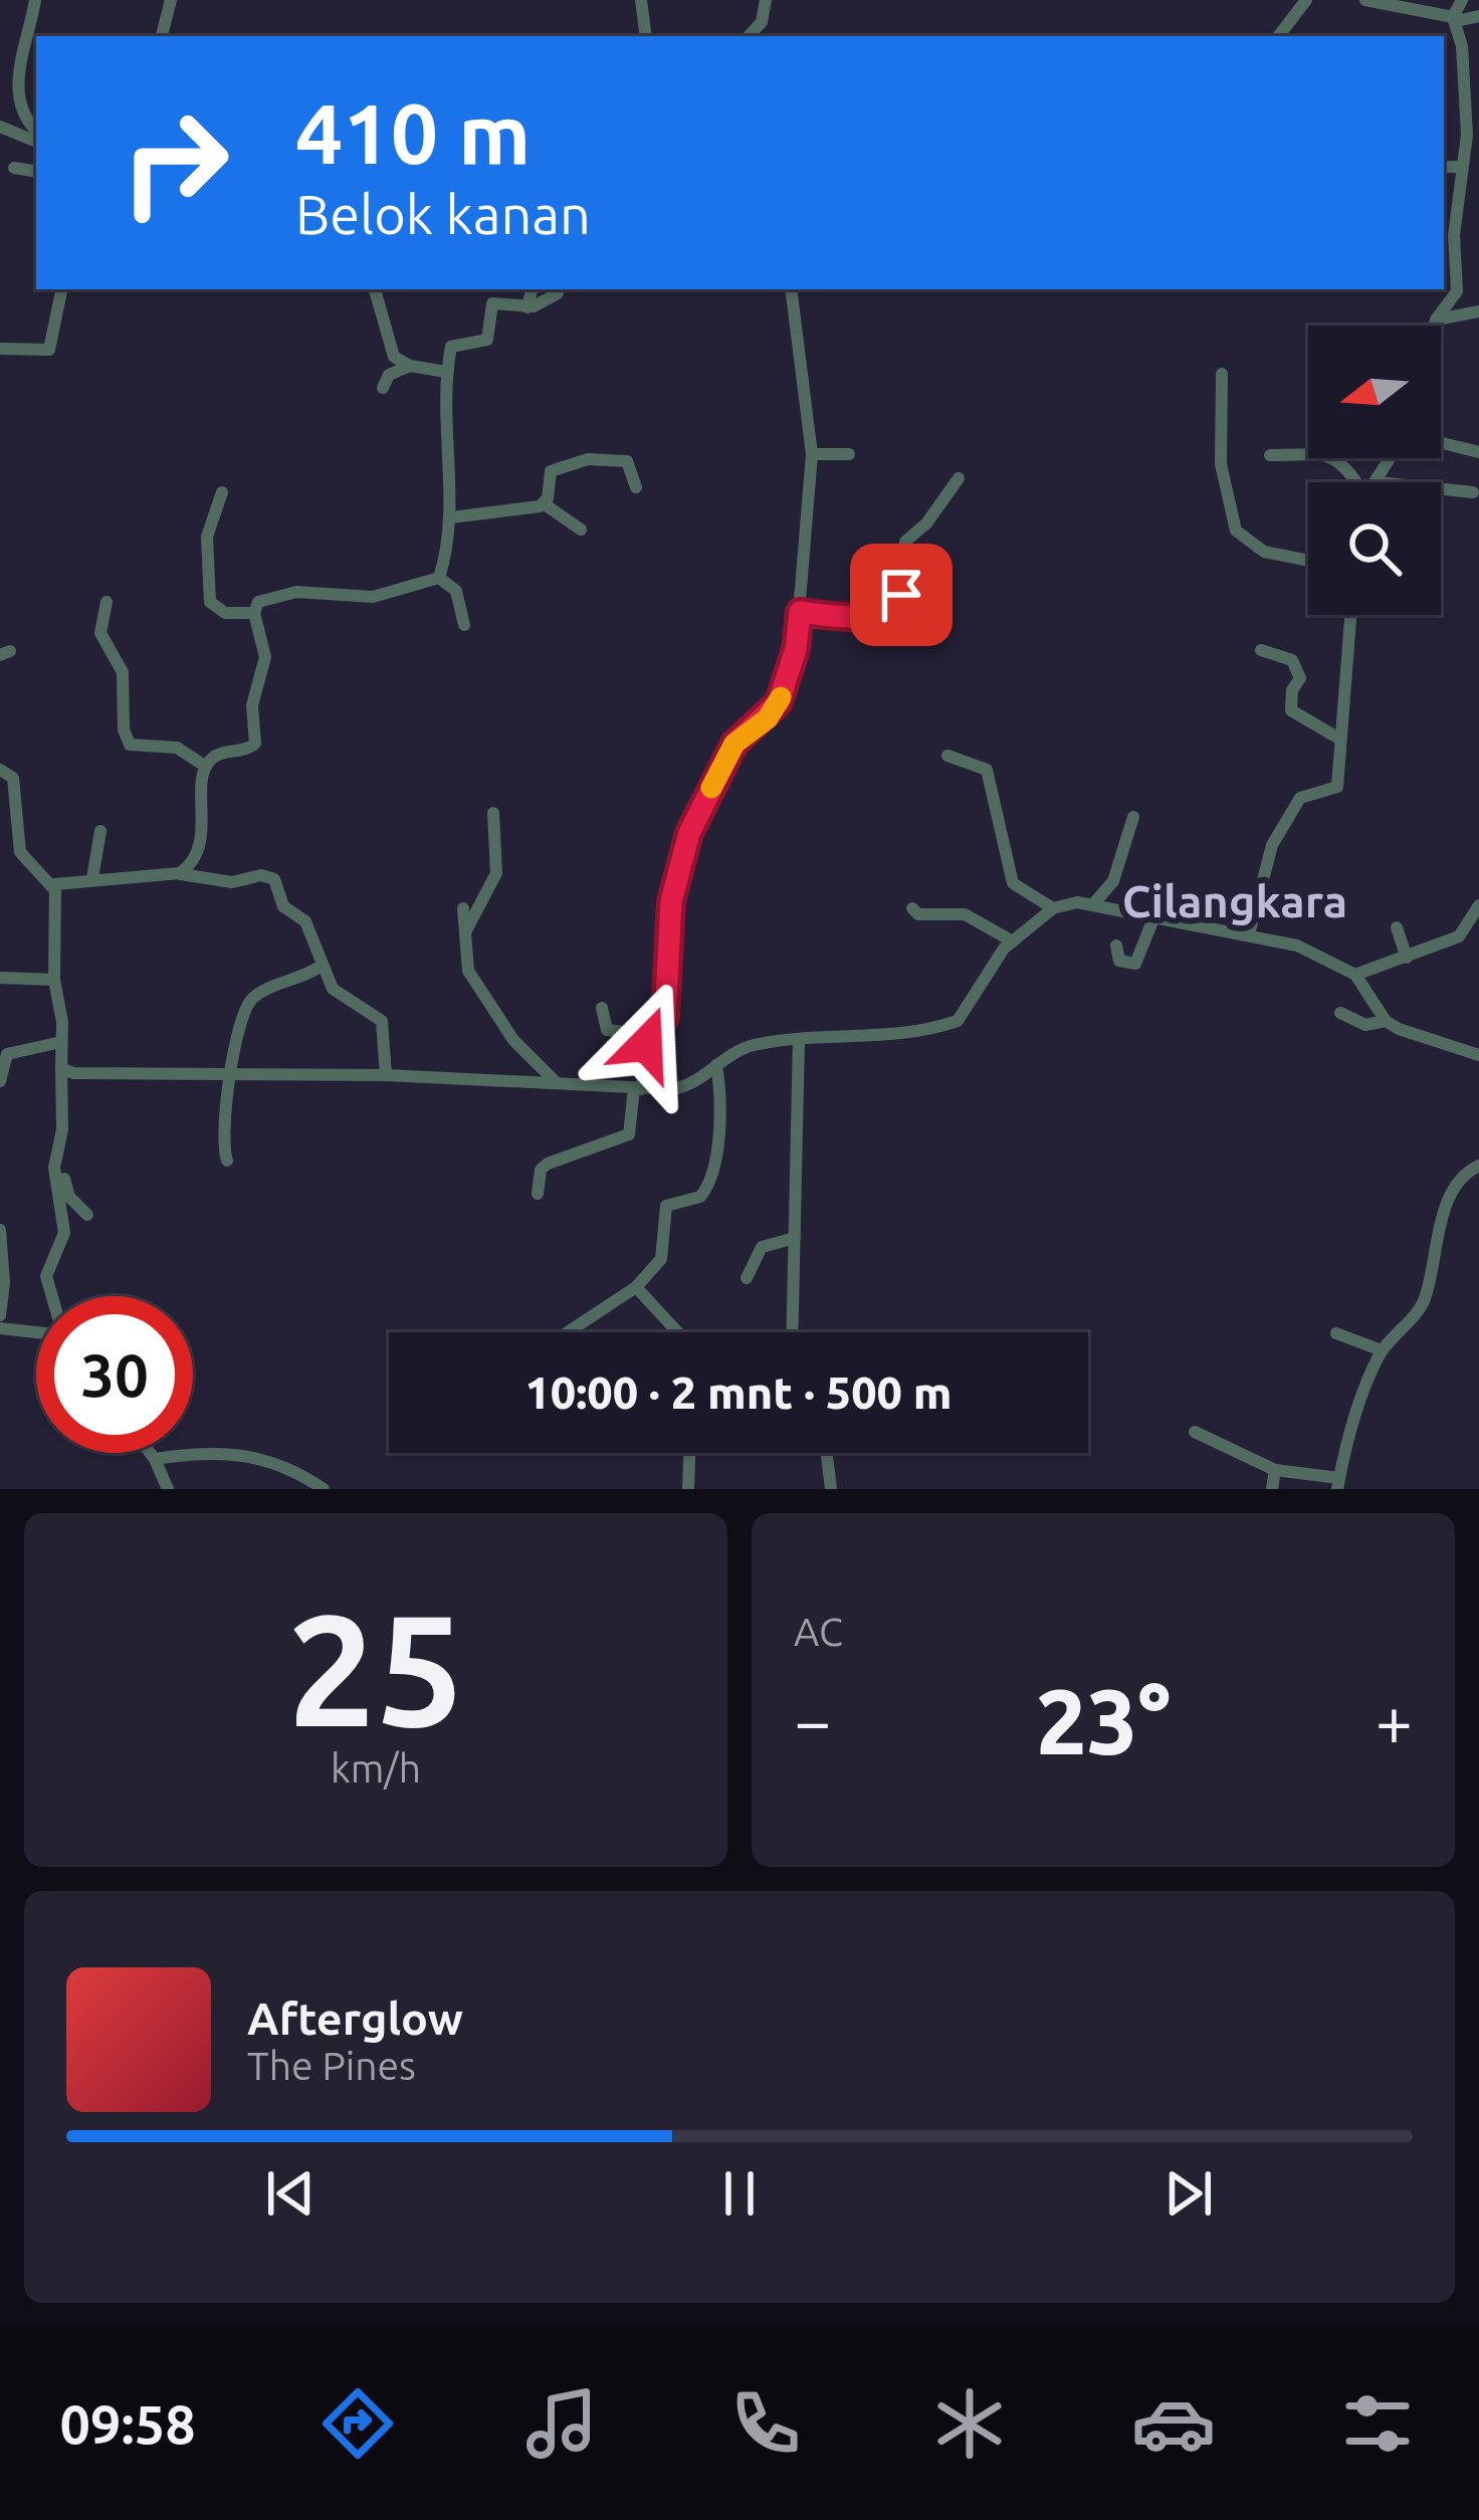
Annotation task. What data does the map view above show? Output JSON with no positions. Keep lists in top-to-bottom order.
{
  "districts": ["Cilangkara"],
  "north": "left",
  "page": {
    "turn": ["410 m", "Belok kanan"],
    "limit": "30",
    "trip": "10:00 · 2 mnt · 500 m",
    "tile": [
      ["25", "km/h"],
      "AC"
    ],
    "heat": ["−", "23°", "+"],
    "song": ["Afterglow", "The Pines"],
    "tabs": "09:58"
  }
}
